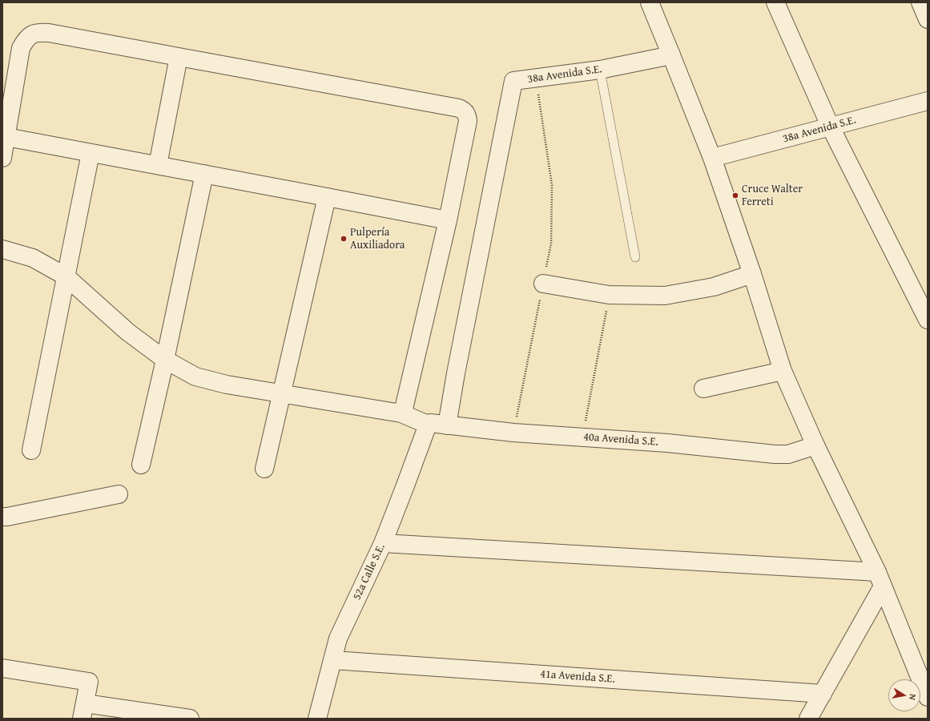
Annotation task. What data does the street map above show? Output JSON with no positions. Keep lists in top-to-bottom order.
{
  "streets": {
    "street": [
      "38a Avenida S.E.",
      "40a Avenida S.E.",
      "52a Calle S.E.",
      "41a Avenida S.E."
    ]
  },
  "crossings": [
    ["38a Avenida S.E.", "40a Avenida S.E."],
    ["40a Avenida S.E.", "52a Calle S.E."],
    ["52a Calle S.E.", "41a Avenida S.E."]
  ],
  "places": ["Cruce Walter Ferreti", "Pulpería Auxiliadora"],
  "north": "right"
}
